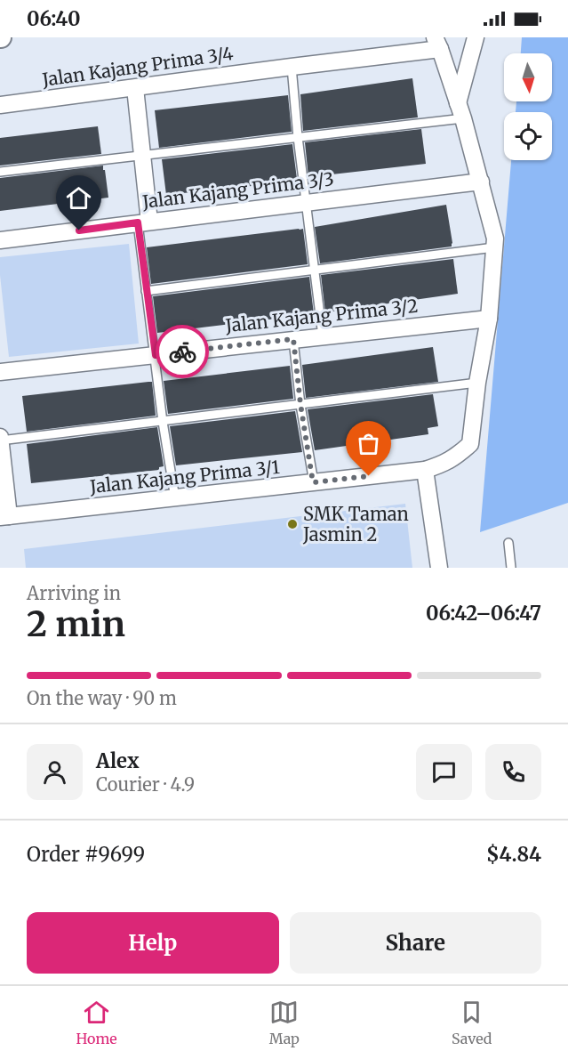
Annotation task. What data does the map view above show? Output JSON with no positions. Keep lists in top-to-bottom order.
{
  "streets": {
    "street": [
      "Jalan Kajang Prima 3/4",
      "Jalan Kajang Prima 3/3",
      "Jalan Kajang Prima 3/2",
      "Jalan Kajang Prima 3/1"
    ]
  },
  "places": ["SMK Taman Jasmin 2"],
  "north": "bottom",
  "page": {
    "status": "06:40",
    "heading": ["2 min", "Arriving in", "06:42–06:47"],
    "panel": [
      "Alex",
      "Courier · 4.9",
      "Order #9699",
      "$4.84"
    ],
    "bar": "On the way · 90 m",
    "buttons": ["Help", "Share"],
    "tabs": ["Home", "Map", "Saved"]
  }
}
